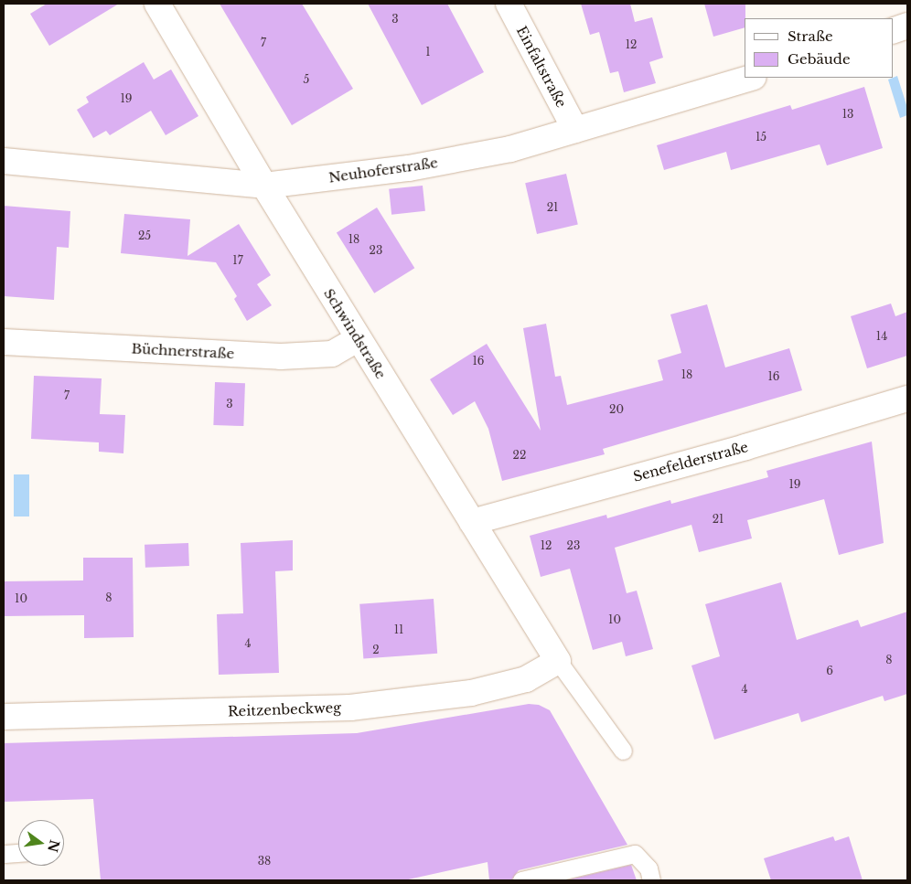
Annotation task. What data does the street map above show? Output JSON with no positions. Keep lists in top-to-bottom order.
{
  "streets": {
    "street": [
      "Einfaltstraße",
      "Neuhoferstraße",
      "Schwindstraße",
      "Büchnerstraße",
      "Senefelderstraße",
      "Reitzenbeckweg"
    ]
  },
  "crossings": [
    ["Einfaltstraße", "Neuhoferstraße"],
    ["Neuhoferstraße", "Schwindstraße"],
    ["Schwindstraße", "Büchnerstraße"],
    ["Schwindstraße", "Senefelderstraße"],
    ["Schwindstraße", "Reitzenbeckweg"]
  ],
  "house_numbers": [
    "3",
    "7",
    "12",
    "1",
    "5",
    "19",
    "13",
    "15",
    "21",
    "25",
    "18",
    "23",
    "17",
    "14",
    "16",
    "18",
    "16",
    "7",
    "3",
    "20",
    "22",
    "19",
    "21",
    "12",
    "23",
    "8",
    "10",
    "10",
    "11",
    "4",
    "2",
    "8",
    "6",
    "4",
    "38"
  ],
  "legend": ["Straße", "Gebäude"],
  "north": "right"
}
